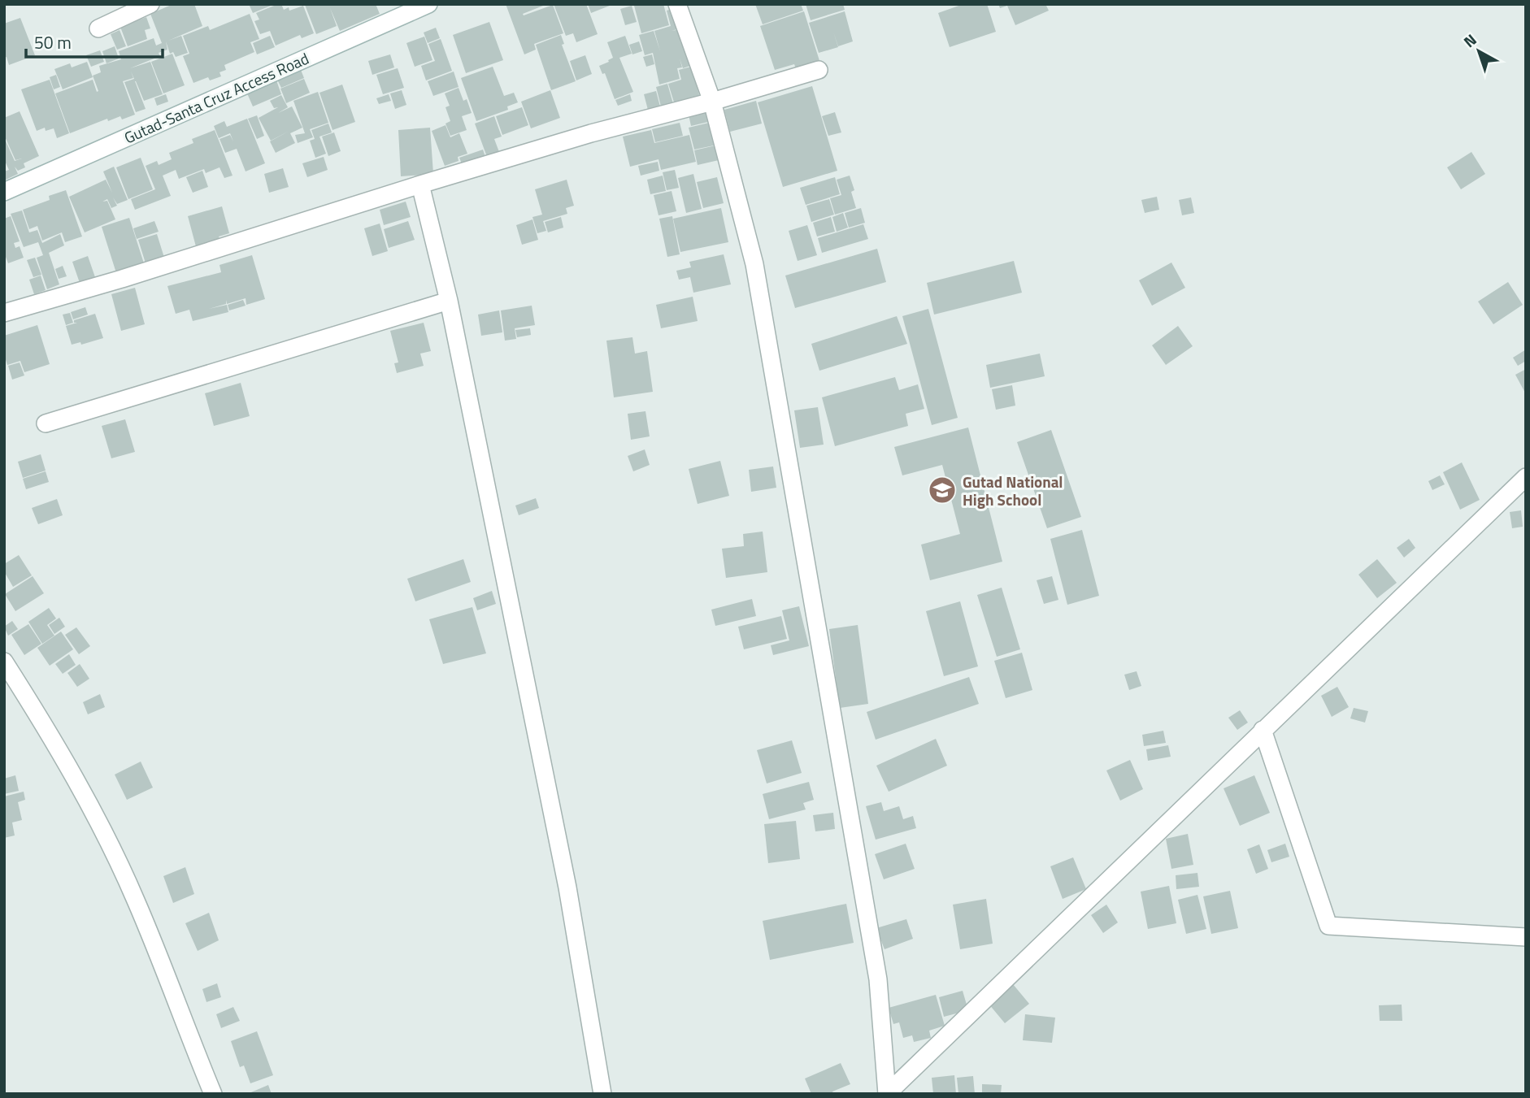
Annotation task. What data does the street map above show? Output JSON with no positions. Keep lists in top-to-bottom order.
{
  "streets": {
    "street": ["Gutad-Santa Cruz Access Road"]
  },
  "places": {
    "school or university": ["Gutad National High School"]
  },
  "scale_bar": "50 m",
  "north": "top left"
}
